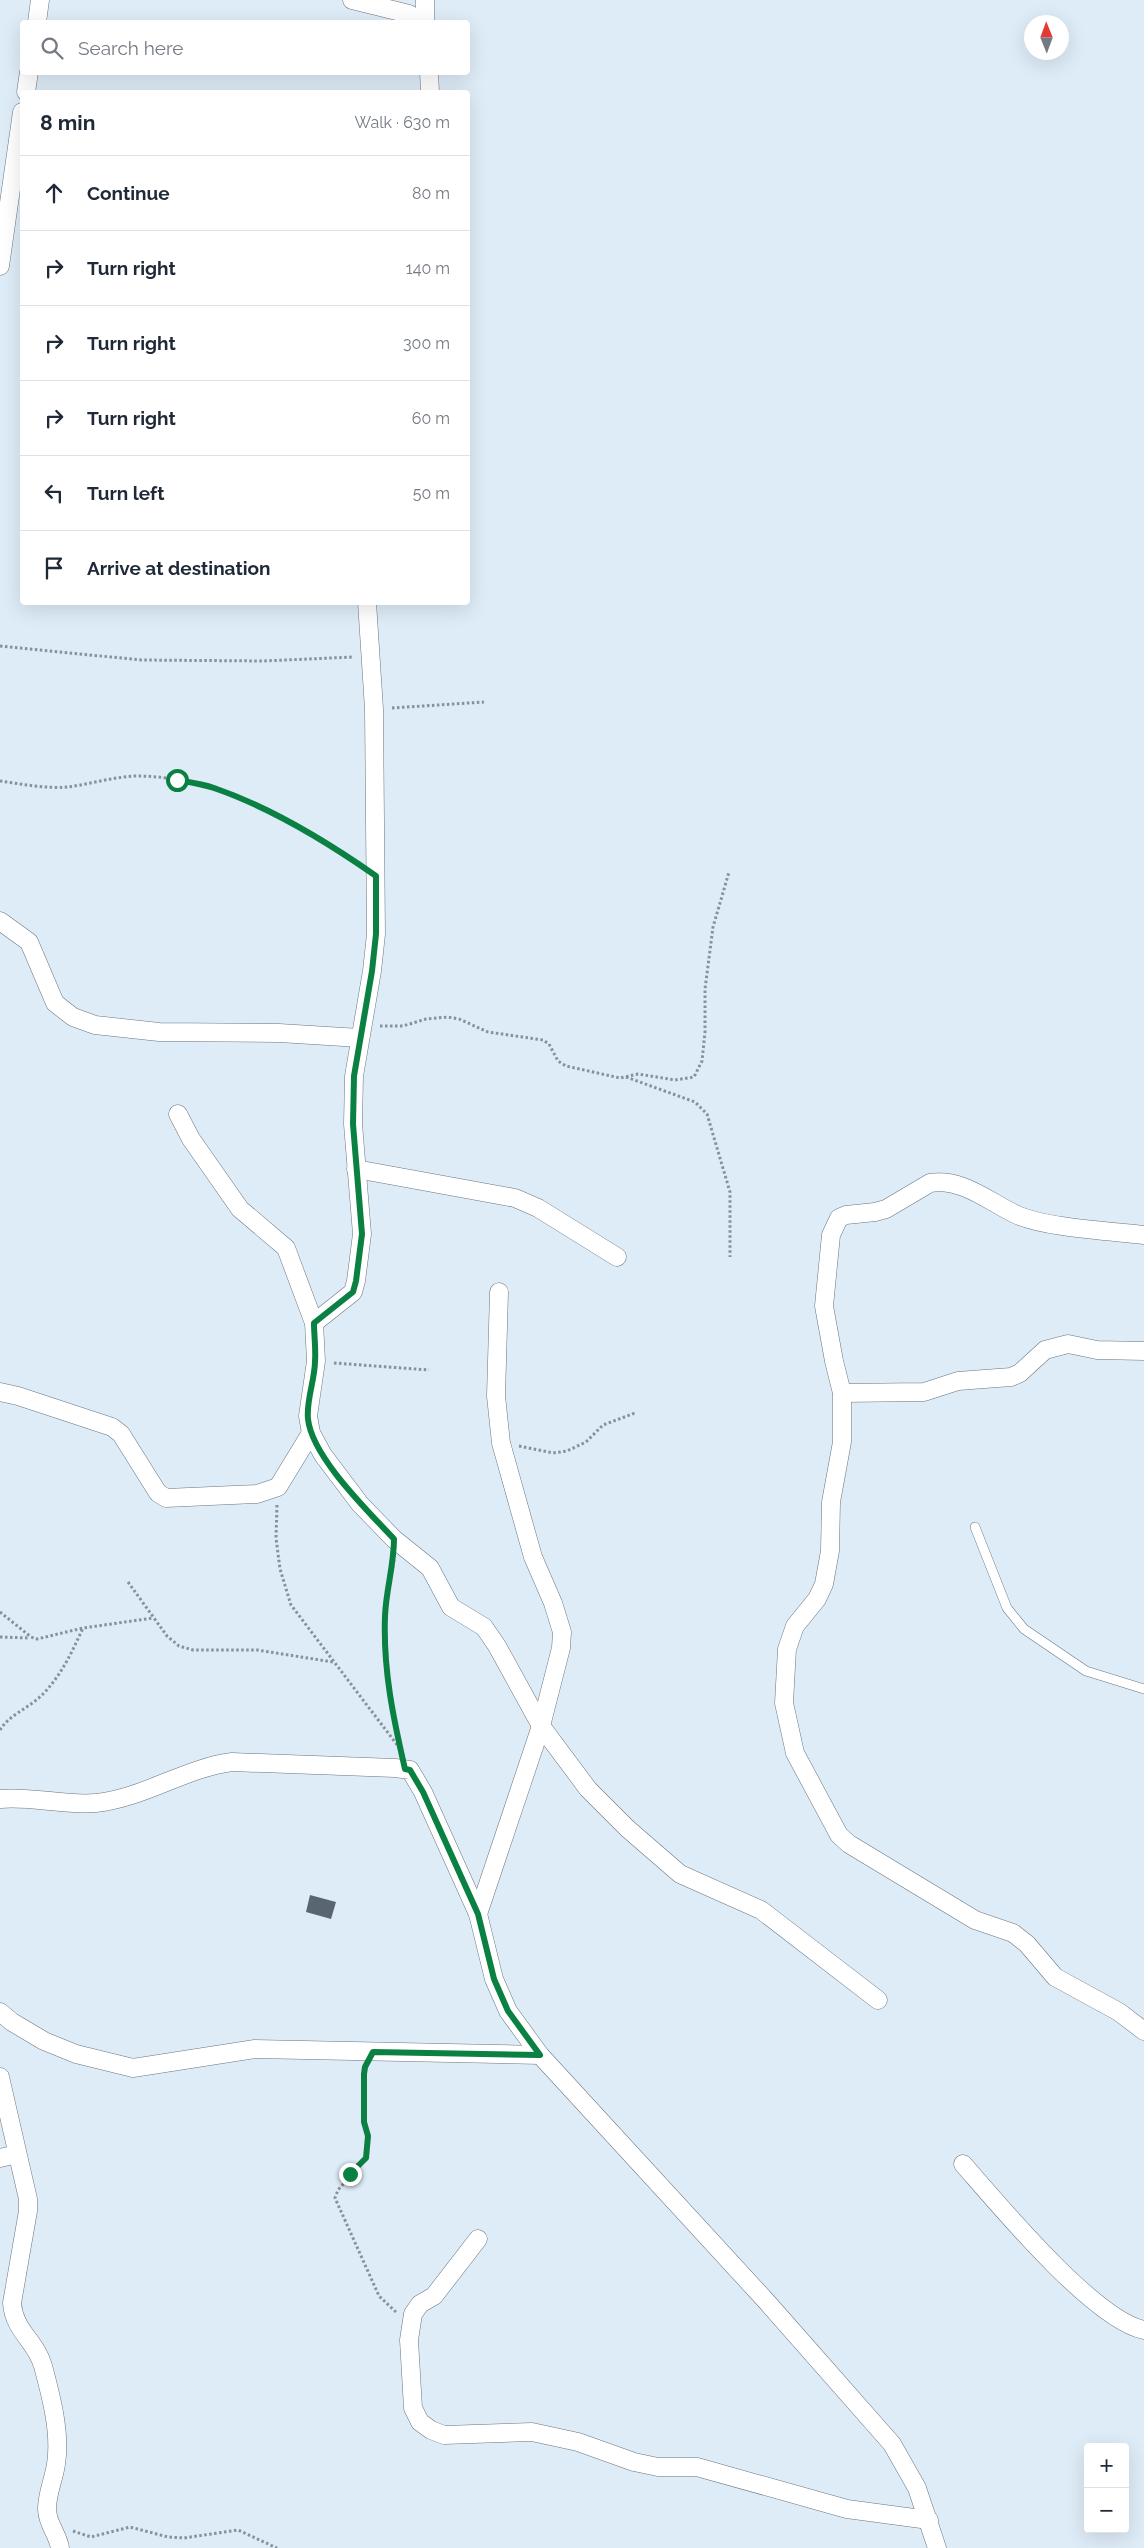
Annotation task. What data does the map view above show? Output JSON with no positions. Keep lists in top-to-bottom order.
{
  "north": "top",
  "page": {
    "search": "Search here",
    "heading": ["8 min", "Walk · 630 m"],
    "list": [
      ["Continue", "80 m"],
      ["Turn right", "140 m"],
      ["Turn right", "300 m"],
      ["Turn right", "60 m"],
      ["Turn left", "50 m"],
      "Arrive at destination"
    ],
    "map_buttons": ["+", "−"]
  }
}
